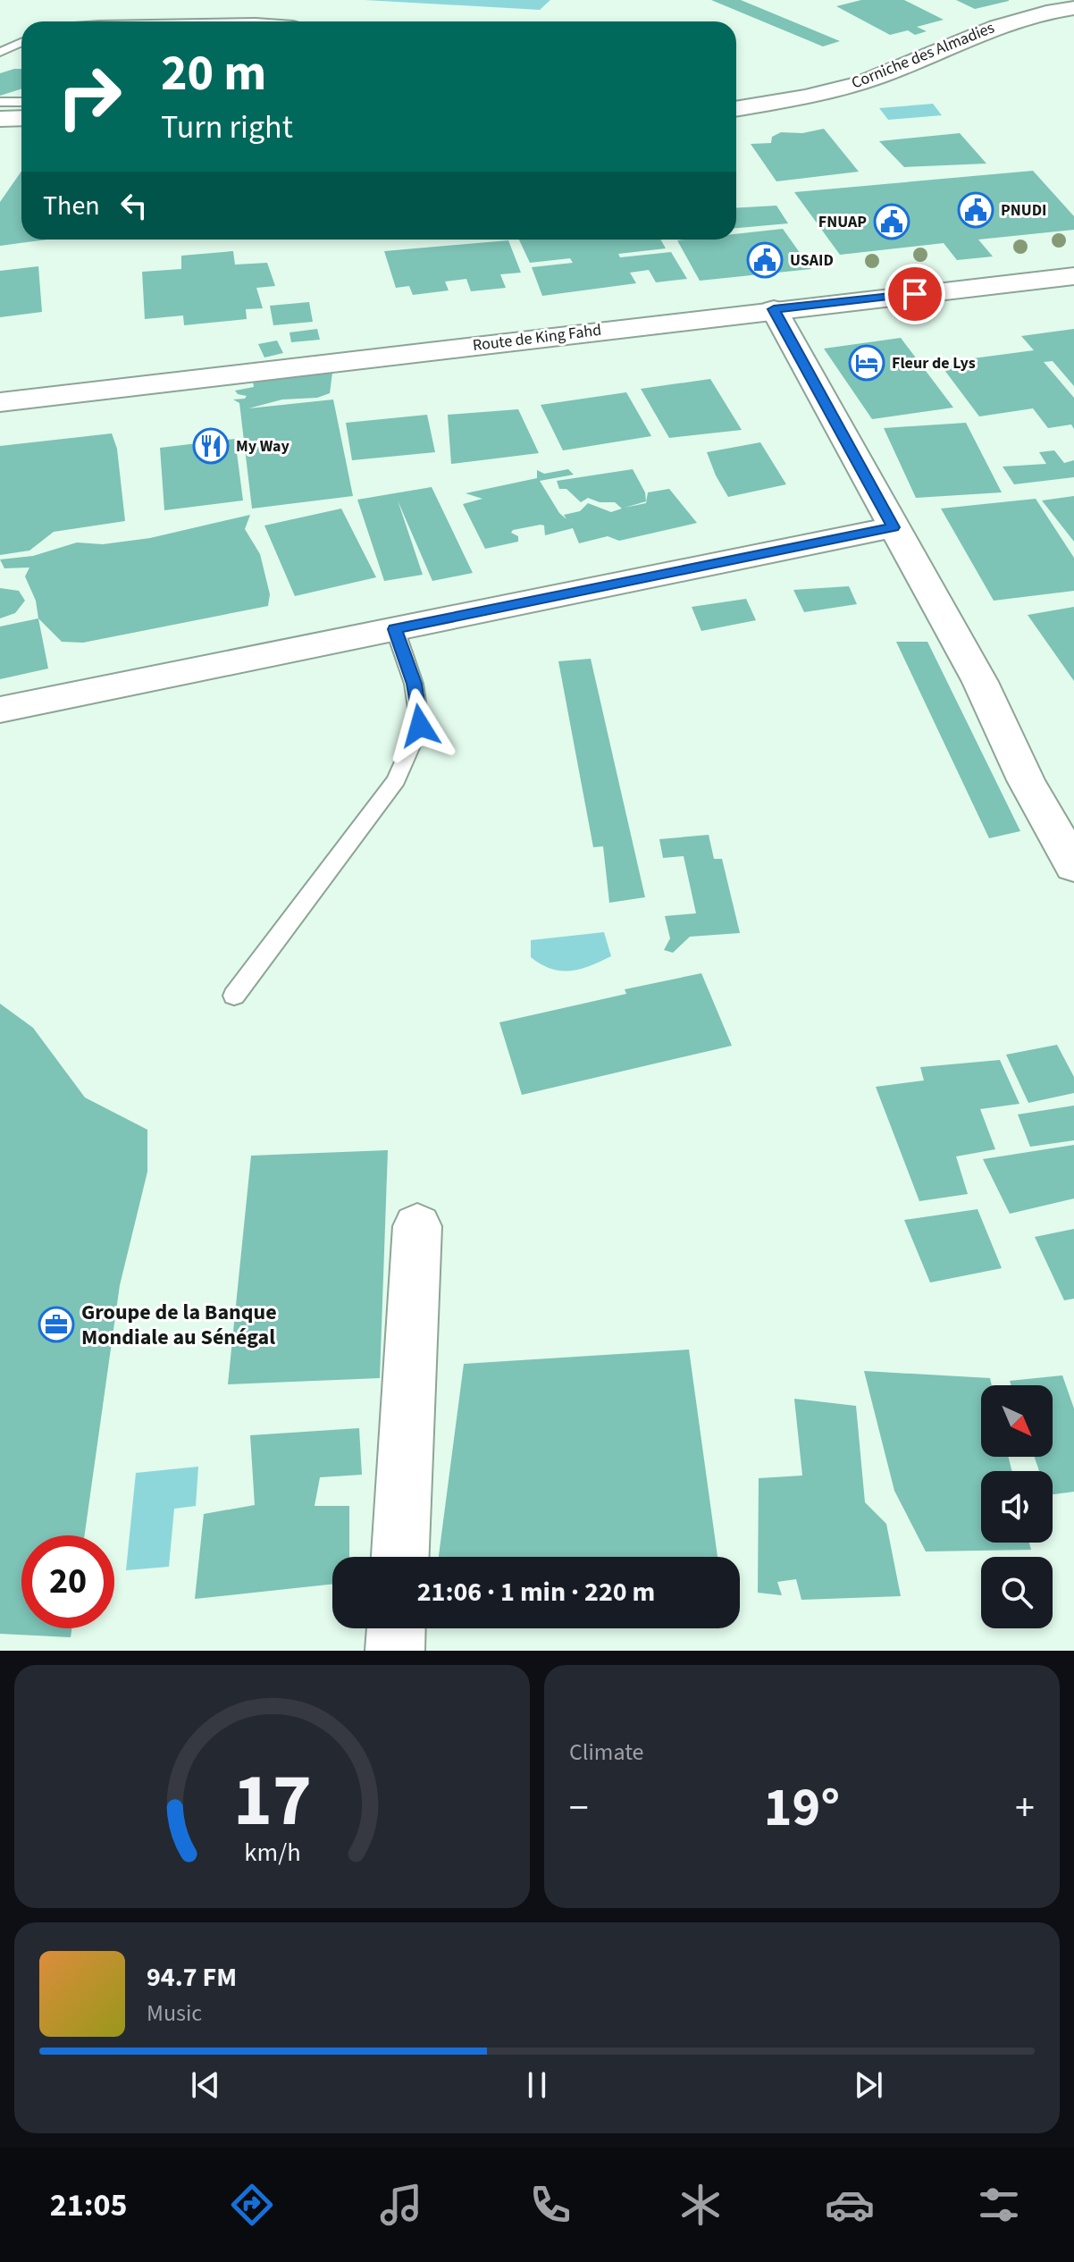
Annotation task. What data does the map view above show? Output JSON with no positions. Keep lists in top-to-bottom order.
{
  "streets": {
    "street": ["Corniche des Almadies", "Route de King Fahd"]
  },
  "places": {
    "public building": ["PNUDI", "FNUAP", "USAID"],
    "hotel": ["Fleur de Lys"],
    "restaurant": ["My Way"],
    "office": ["Groupe de la Banque Mondiale au Sénégal"]
  },
  "north": "bottom right",
  "page": {
    "turn": ["20 m", "Turn right"],
    "then": "Then",
    "limit": "20",
    "trip": "21:06 · 1 min · 220 m",
    "tile": "Climate",
    "heat": ["−", "19°", "+"],
    "song": ["94.7 FM", "Music"],
    "tabs": "21:05",
    "gauge": ["17", "km/h"]
  }
}
